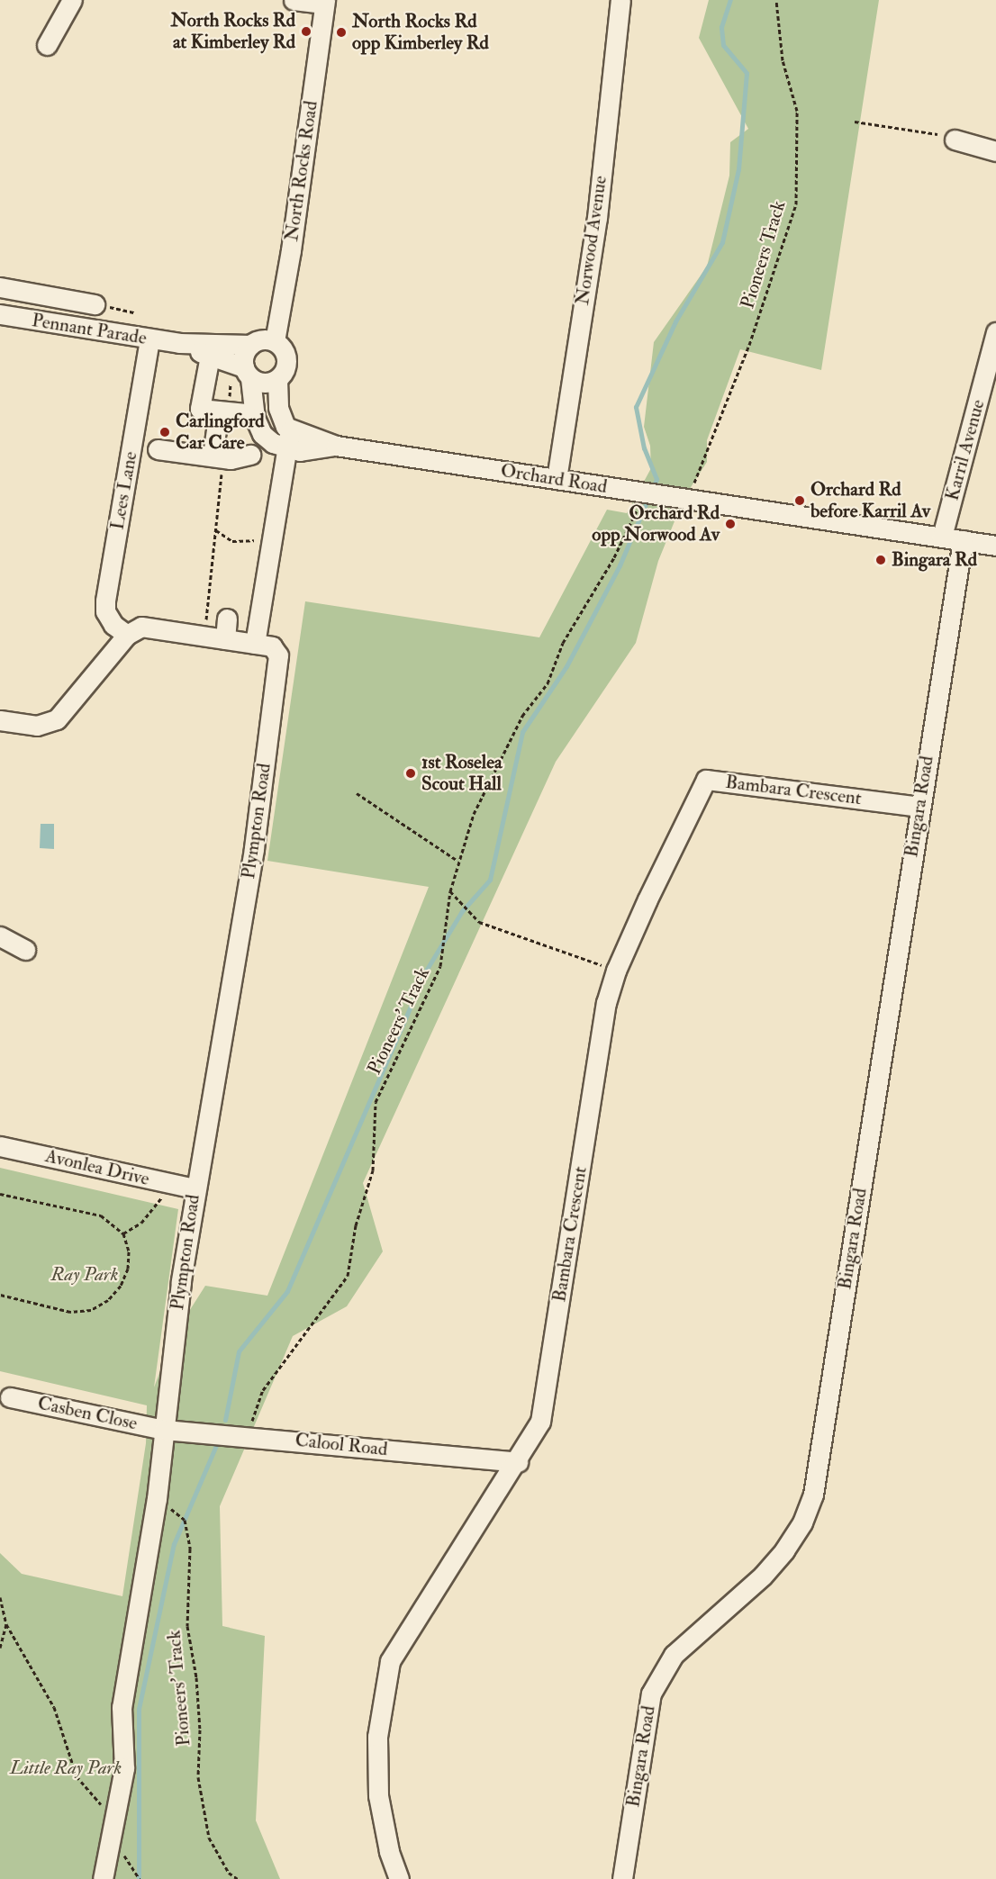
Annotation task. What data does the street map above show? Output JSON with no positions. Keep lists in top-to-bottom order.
{
  "streets": {
    "street": [
      "North Rocks Road",
      "Norwood Avenue",
      "Pennant Parade",
      "Karril Avenue",
      "Orchard Road",
      "Lees Lane",
      "Bambara Crescent",
      "Bingara Road",
      "Plympton Road",
      "Avonlea Drive",
      "Casben Close",
      "Calool Road"
    ],
    "path": ["Pioneers Track", "Pioneers' Track"]
  },
  "crossings": [
    ["North Rocks Road", "Pennant Parade"],
    ["Norwood Avenue", "Orchard Road"],
    ["Pioneers Track", "Orchard Road"],
    ["Pennant Parade", "Lees Lane"],
    ["Karril Avenue", "Orchard Road"],
    ["Orchard Road", "Bingara Road"],
    ["Orchard Road", "Pioneers' Track"],
    ["Lees Lane", "Plympton Road"],
    ["Bambara Crescent", "Bingara Road"],
    ["Bambara Crescent", "Calool Road"],
    ["Plympton Road", "Pioneers' Track"],
    ["Plympton Road", "Avonlea Drive"],
    ["Plympton Road", "Casben Close"],
    ["Plympton Road", "Calool Road"],
    ["Pioneers' Track", "Calool Road"],
    ["Casben Close", "Calool Road"]
  ],
  "parks": ["Ray Park", "Little Ray Park"],
  "places": [
    "North Rocks Rd at Kimberley Rd",
    "North Rocks Rd opp Kimberley Rd",
    "Carlingford Car Care",
    "Orchard Rd before Karril Av",
    "Orchard Rd opp Norwood Av",
    "Bingara Rd",
    "1st Roselea Scout Hall"
  ]
}
